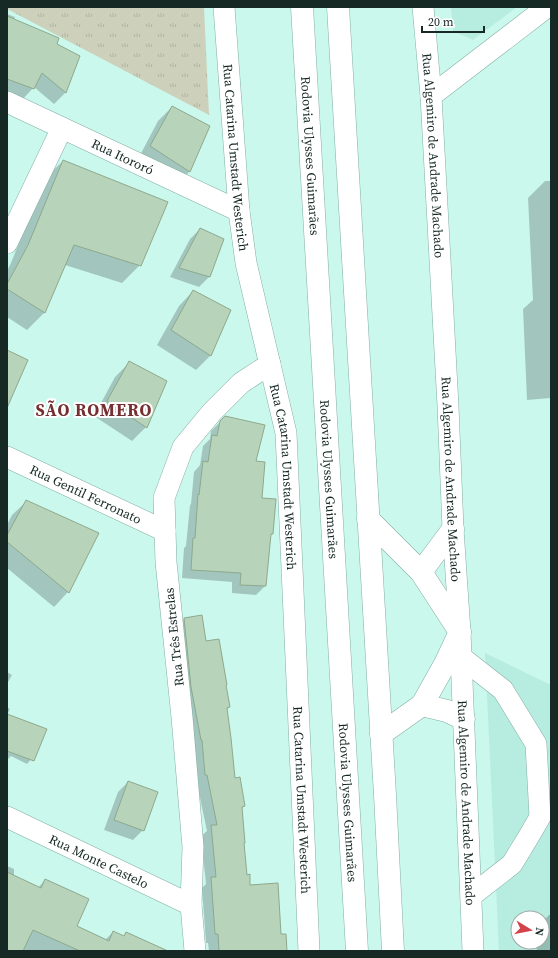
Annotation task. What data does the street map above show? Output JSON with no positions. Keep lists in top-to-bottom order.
{
  "streets": {
    "highway": ["Rodovia Ulysses Guimarães"],
    "street": [
      "Rua Algemiro de Andrade Machado",
      "Rua Itororó",
      "Rua Catarina Umstadt Westerich",
      "Rua Gentil Ferronato",
      "Rua Três Estrelas",
      "Rua Monte Castelo"
    ]
  },
  "crossings": [
    ["Rua Itororó", "Rua Catarina Umstadt Westerich"],
    ["Rua Catarina Umstadt Westerich", "Rua Três Estrelas"],
    ["Rua Gentil Ferronato", "Rua Três Estrelas"],
    ["Rua Três Estrelas", "Rua Monte Castelo"]
  ],
  "districts": ["SÃO ROMERO"],
  "scale_bar": "20 m",
  "north": "right"
}
